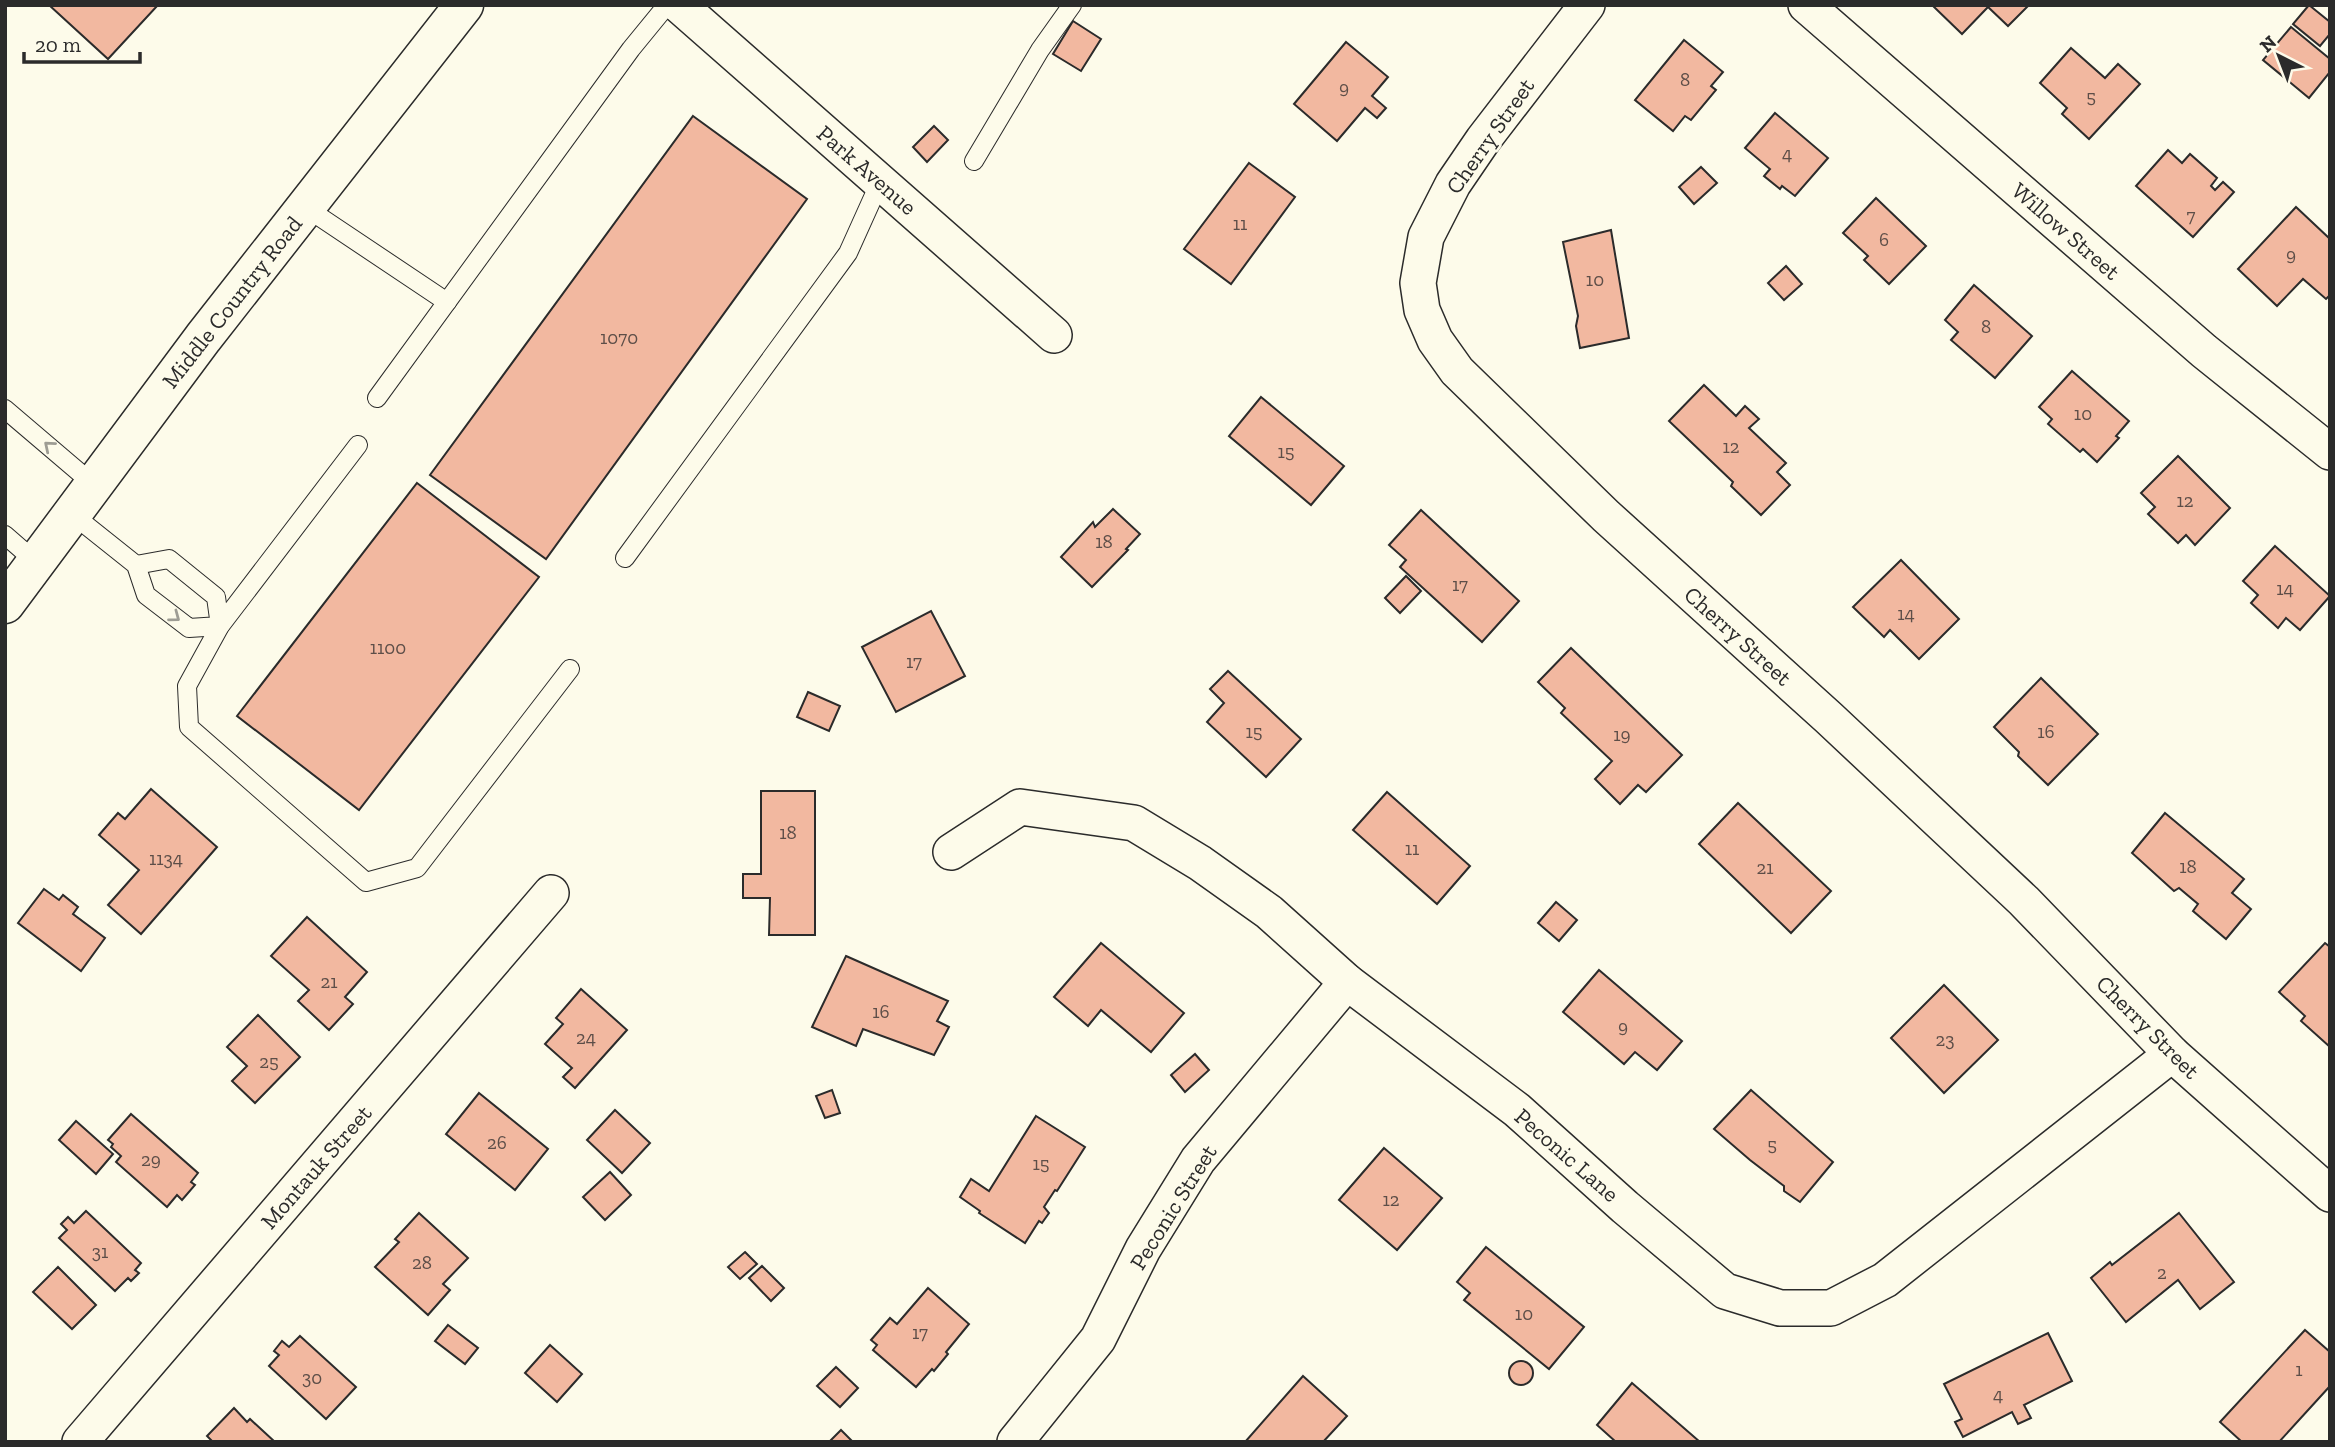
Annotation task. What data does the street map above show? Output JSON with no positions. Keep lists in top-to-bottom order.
{
  "streets": {
    "main road": ["Middle Country Road"],
    "street": [
      "Cherry Street",
      "Park Avenue",
      "Willow Street",
      "Peconic Lane",
      "Montauk Street",
      "Peconic Street"
    ]
  },
  "crossings": [
    ["Cherry Street", "Peconic Lane"],
    ["Peconic Lane", "Peconic Street"]
  ],
  "house_numbers": [
    "8",
    "9",
    "5",
    "4",
    "7",
    "11",
    "6",
    "9",
    "10",
    "8",
    "1070",
    "10",
    "12",
    "15",
    "12",
    "18",
    "17",
    "14",
    "14",
    "1100",
    "17",
    "15",
    "16",
    "19",
    "18",
    "11",
    "1134",
    "18",
    "21",
    "21",
    "16",
    "9",
    "24",
    "23",
    "25",
    "26",
    "5",
    "29",
    "15",
    "12",
    "31",
    "28",
    "2",
    "10",
    "17",
    "1",
    "30",
    "4"
  ],
  "scale_bar": "20 m",
  "north": "top left"
}
